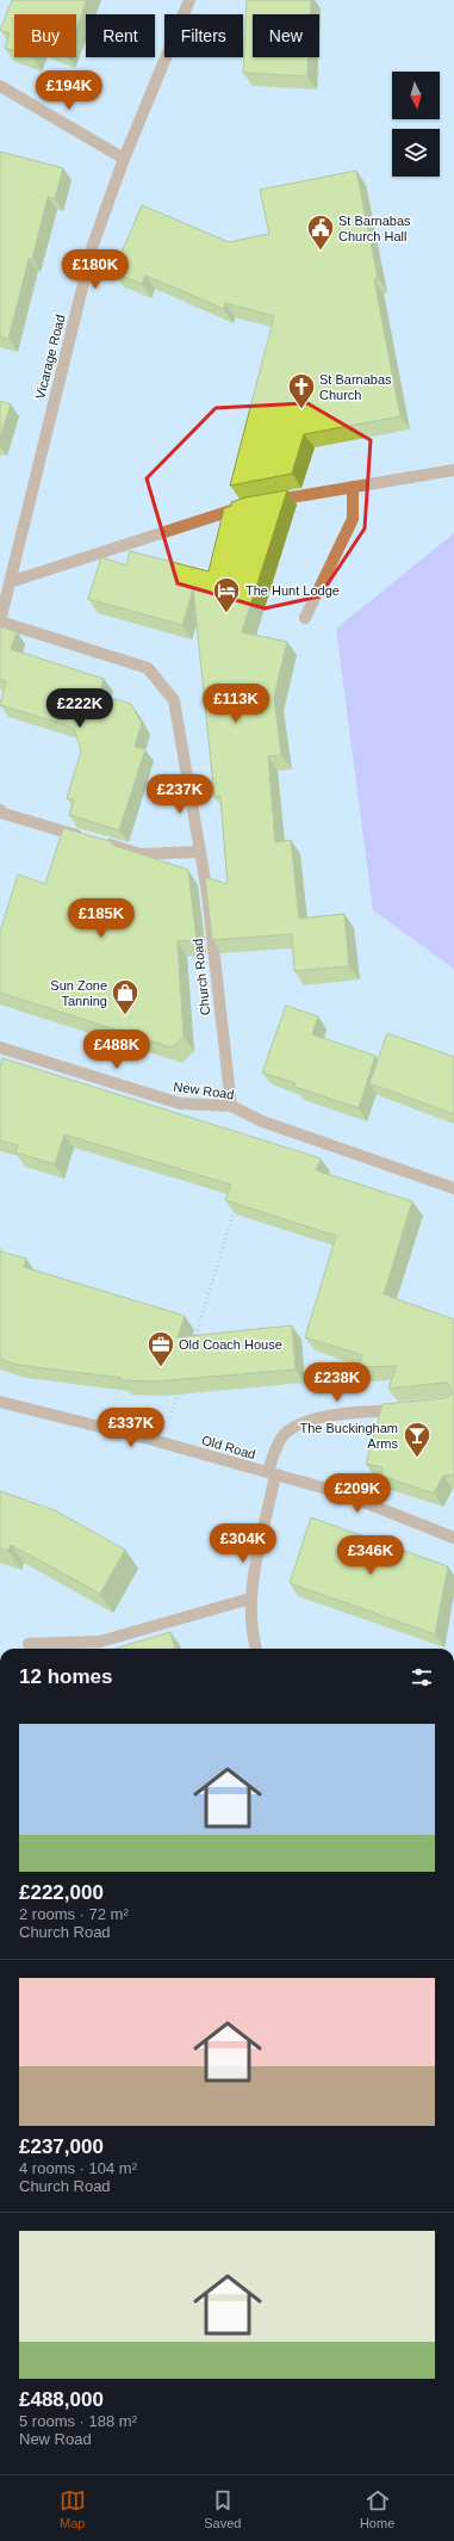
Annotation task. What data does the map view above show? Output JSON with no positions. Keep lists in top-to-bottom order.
{
  "streets": {
    "street": [
      "Vicarage Road",
      "Church Road",
      "New Road",
      "Old Road"
    ]
  },
  "crossings": [
    ["Vicarage Road", "Church Road"],
    ["Church Road", "New Road"]
  ],
  "places": {
    "public building": ["St Barnabas Church Hall"],
    "church": ["St Barnabas Church"],
    "hotel": ["The Hunt Lodge"],
    "shop": ["Sun Zone Tanning"],
    "office": ["Old Coach House"],
    "bar": ["The Buckingham Arms"]
  },
  "north": "bottom",
  "page": {
    "chip": [
      "Buy",
      "Rent",
      "Filters",
      "New"
    ],
    "price": [
      "£194K",
      "£180K",
      "£113K",
      "£222K",
      "£237K",
      "£185K",
      "£488K",
      "£238K",
      "£337K",
      "£209K",
      "£304K",
      "£346K"
    ],
    "heading": "12 homes",
    "list": [
      {
        "name": "£222,000",
        "note": "2 rooms · 72 m² · Church Road"
      },
      {
        "name": "£237,000",
        "note": "4 rooms · 104 m² · Church Road"
      },
      {
        "name": "£488,000",
        "note": "5 rooms · 188 m² · New Road"
      }
    ],
    "tabs": ["Map", "Saved", "Home"]
  }
}
